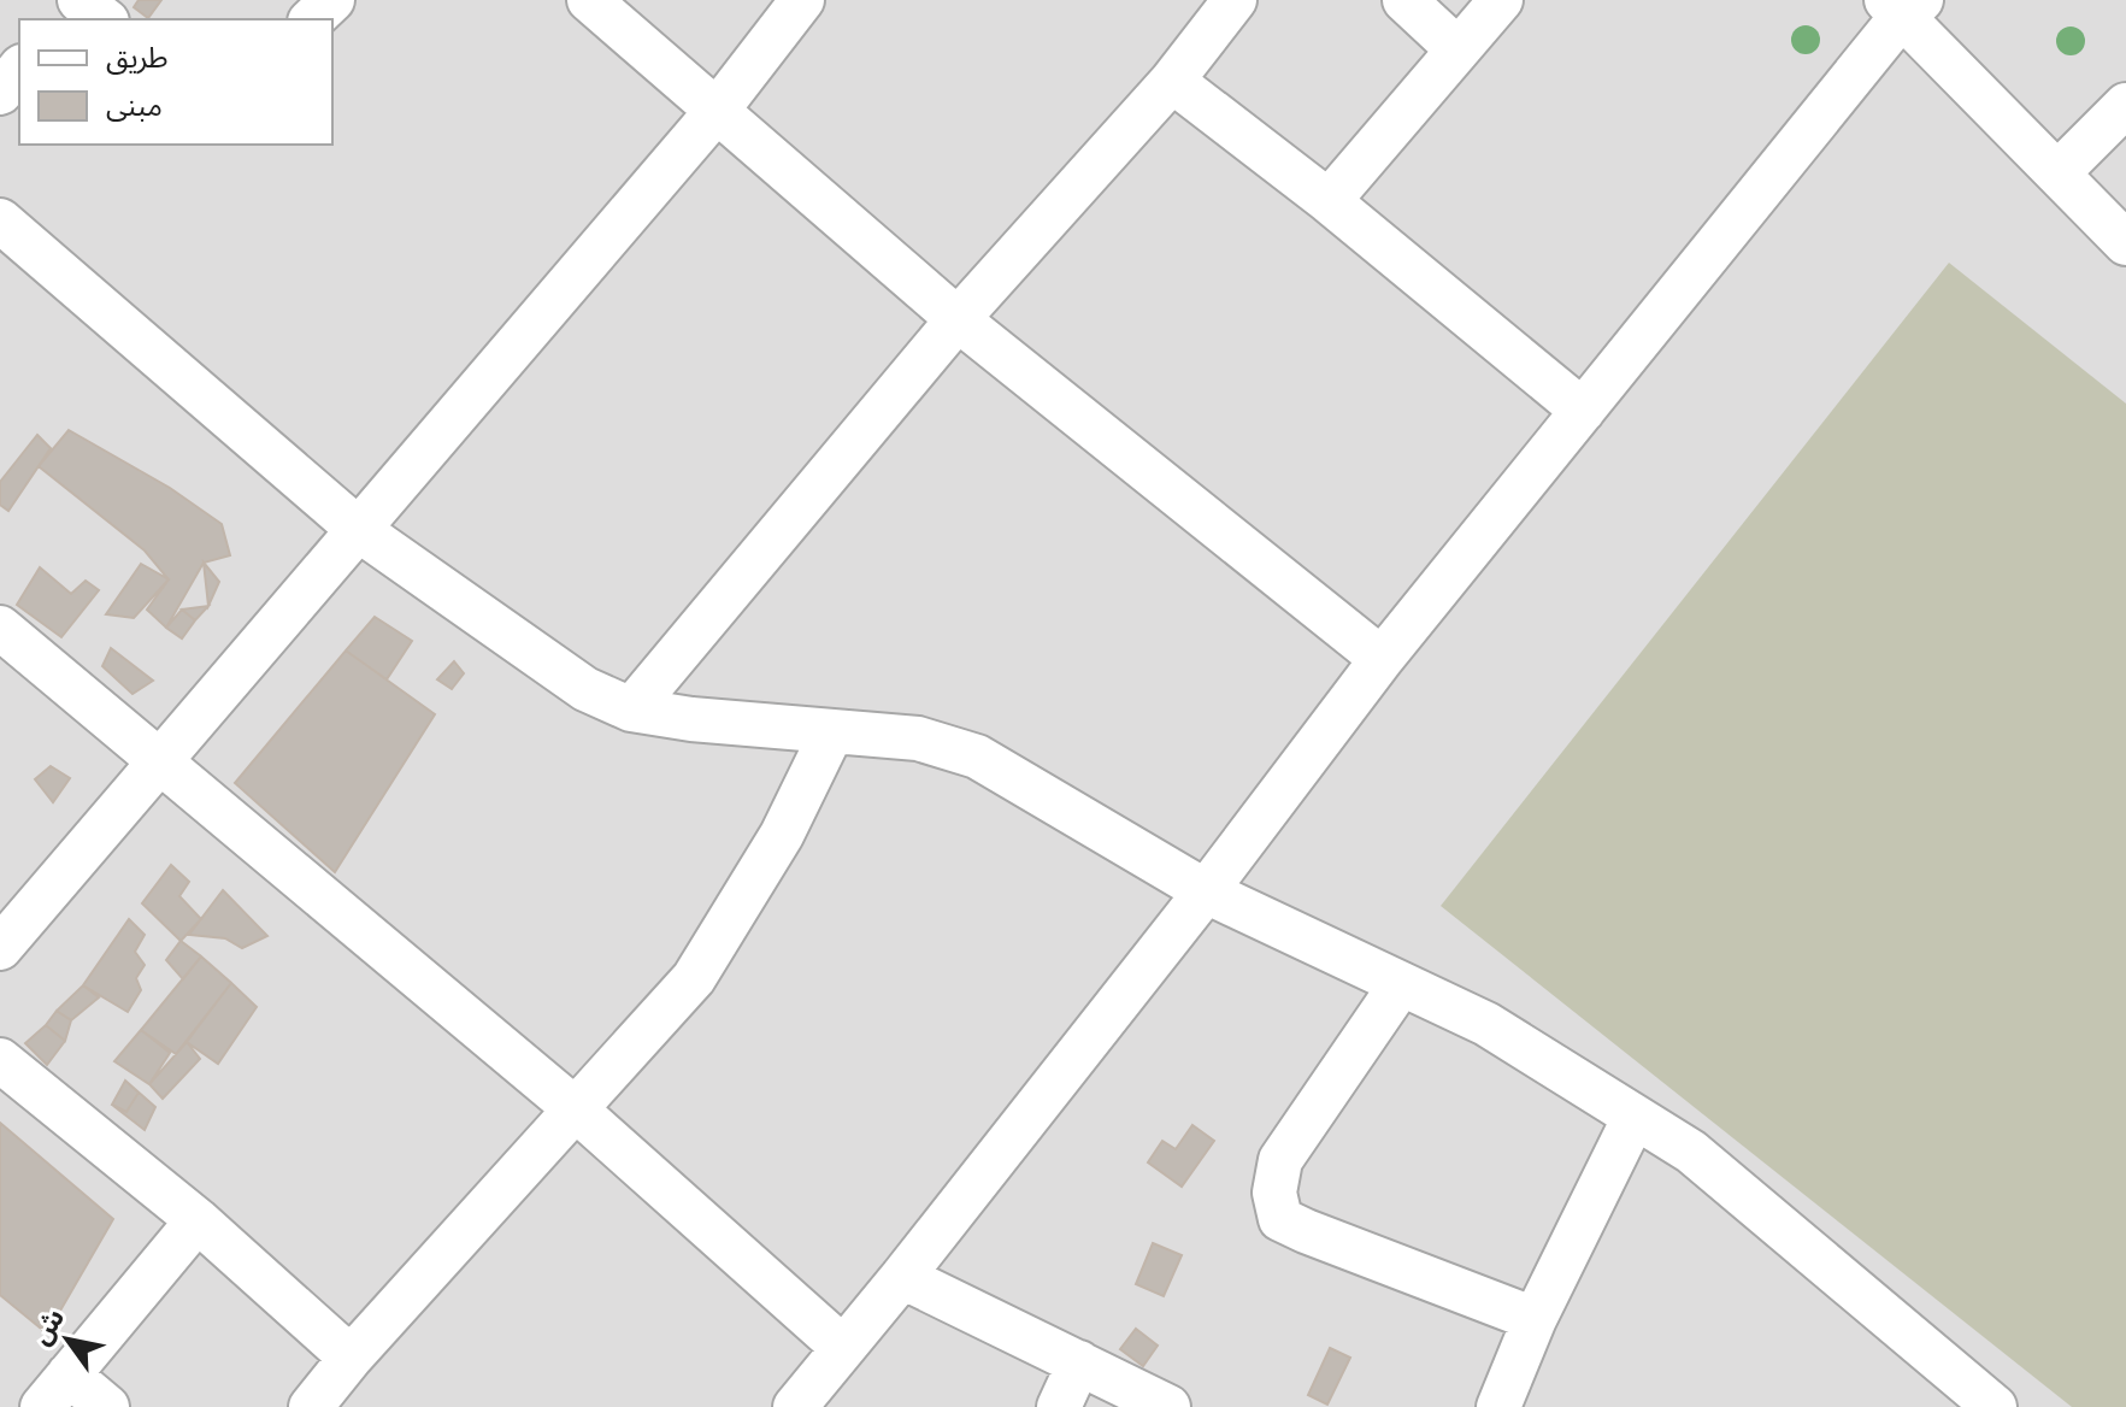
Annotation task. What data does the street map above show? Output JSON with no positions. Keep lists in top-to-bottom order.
{
  "legend": ["طريق", "مبنى"],
  "north": "top left"
}
